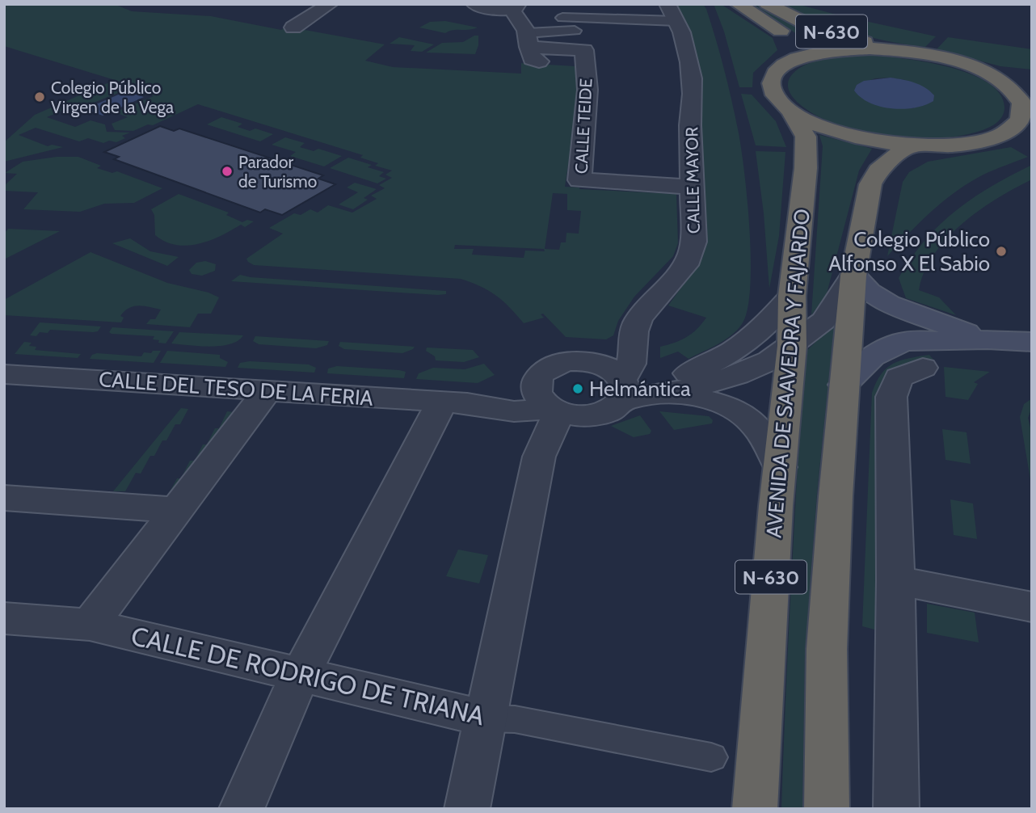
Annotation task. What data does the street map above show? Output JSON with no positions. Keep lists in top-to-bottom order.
{
  "streets": {
    "highway": ["N-630", "AVENIDA DE SAAVEDRA Y FAJARDO"],
    "street": [
      "CALLE TEIDE",
      "CALLE MAYOR",
      "CALLE DEL TESO DE LA FERIA",
      "CALLE DE RODRIGO DE TRIANA"
    ]
  },
  "crossings": [
    ["N-630", "AVENIDA DE SAAVEDRA Y FAJARDO"],
    ["CALLE TEIDE", "CALLE MAYOR"],
    ["CALLE MAYOR", "CALLE DEL TESO DE LA FERIA"]
  ],
  "places": [
    "Colegio Público Virgen de la Vega",
    "Parador de Turismo",
    "Colegio Público Alfonso X El Sabio",
    "Helmántica"
  ]
}
